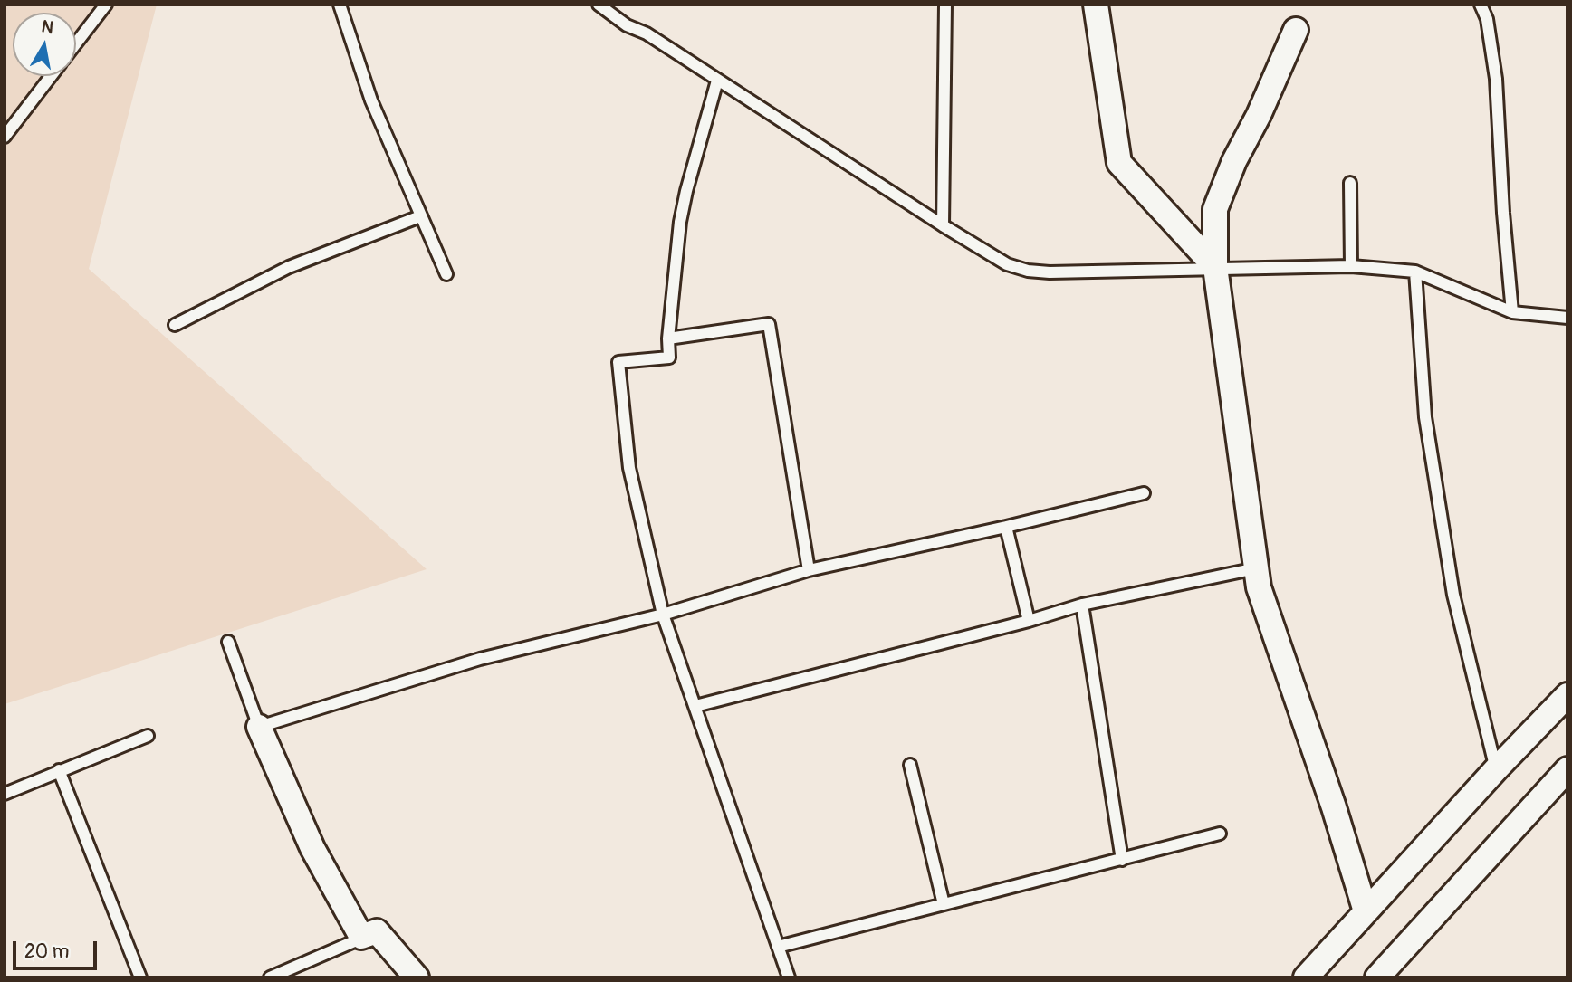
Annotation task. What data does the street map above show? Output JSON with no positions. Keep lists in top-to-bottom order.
{
  "scale_bar": "20 m",
  "north": "top"
}
